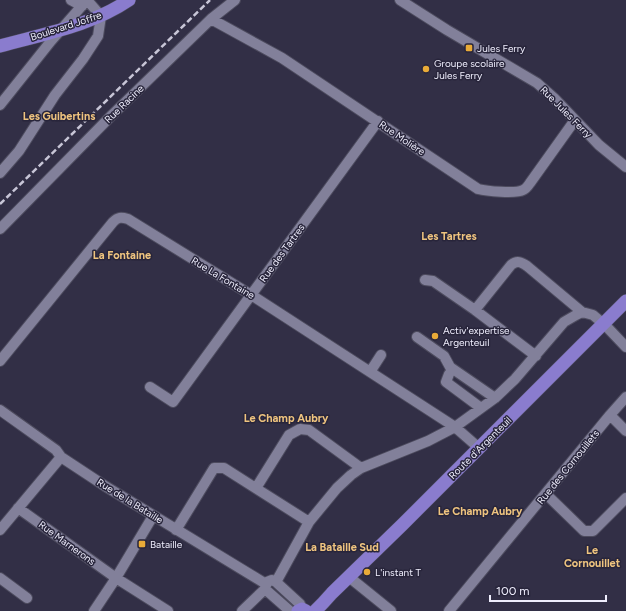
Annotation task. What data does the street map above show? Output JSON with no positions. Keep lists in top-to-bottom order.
{
  "streets": {
    "main road": ["Boulevard Joffre", "Route d'Argenteuil"],
    "street": [
      "Rue Racine",
      "Rue Jules Ferry",
      "Rue Molière",
      "Rue des Tartres",
      "Rue La Fontaine",
      "Rue des Cornouillets",
      "Rue de la Bataille",
      "Rue Marnerons"
    ]
  },
  "crossings": [
    ["Rue Racine", "Rue Molière"],
    ["Rue Jules Ferry", "Rue Molière"],
    ["Rue Molière", "Rue des Tartres"],
    ["Rue des Tartres", "Rue La Fontaine"],
    ["Rue La Fontaine", "Route d'Argenteuil"],
    ["Route d'Argenteuil", "Rue de la Bataille"]
  ],
  "districts": [
    "Les Guibertins",
    "Les Tartres",
    "La Fontaine",
    "Le Champ Aubry",
    "Le Champ Aubry",
    "La Bataille Sud",
    "Le Cornouillet"
  ],
  "places": {
    "transit": ["Jules Ferry", "Bataille"],
    "other": ["Groupe scolaire Jules Ferry", "Activ'expertise Argenteuil", "L'instant T"]
  },
  "scale_bar": "100 m"
}
